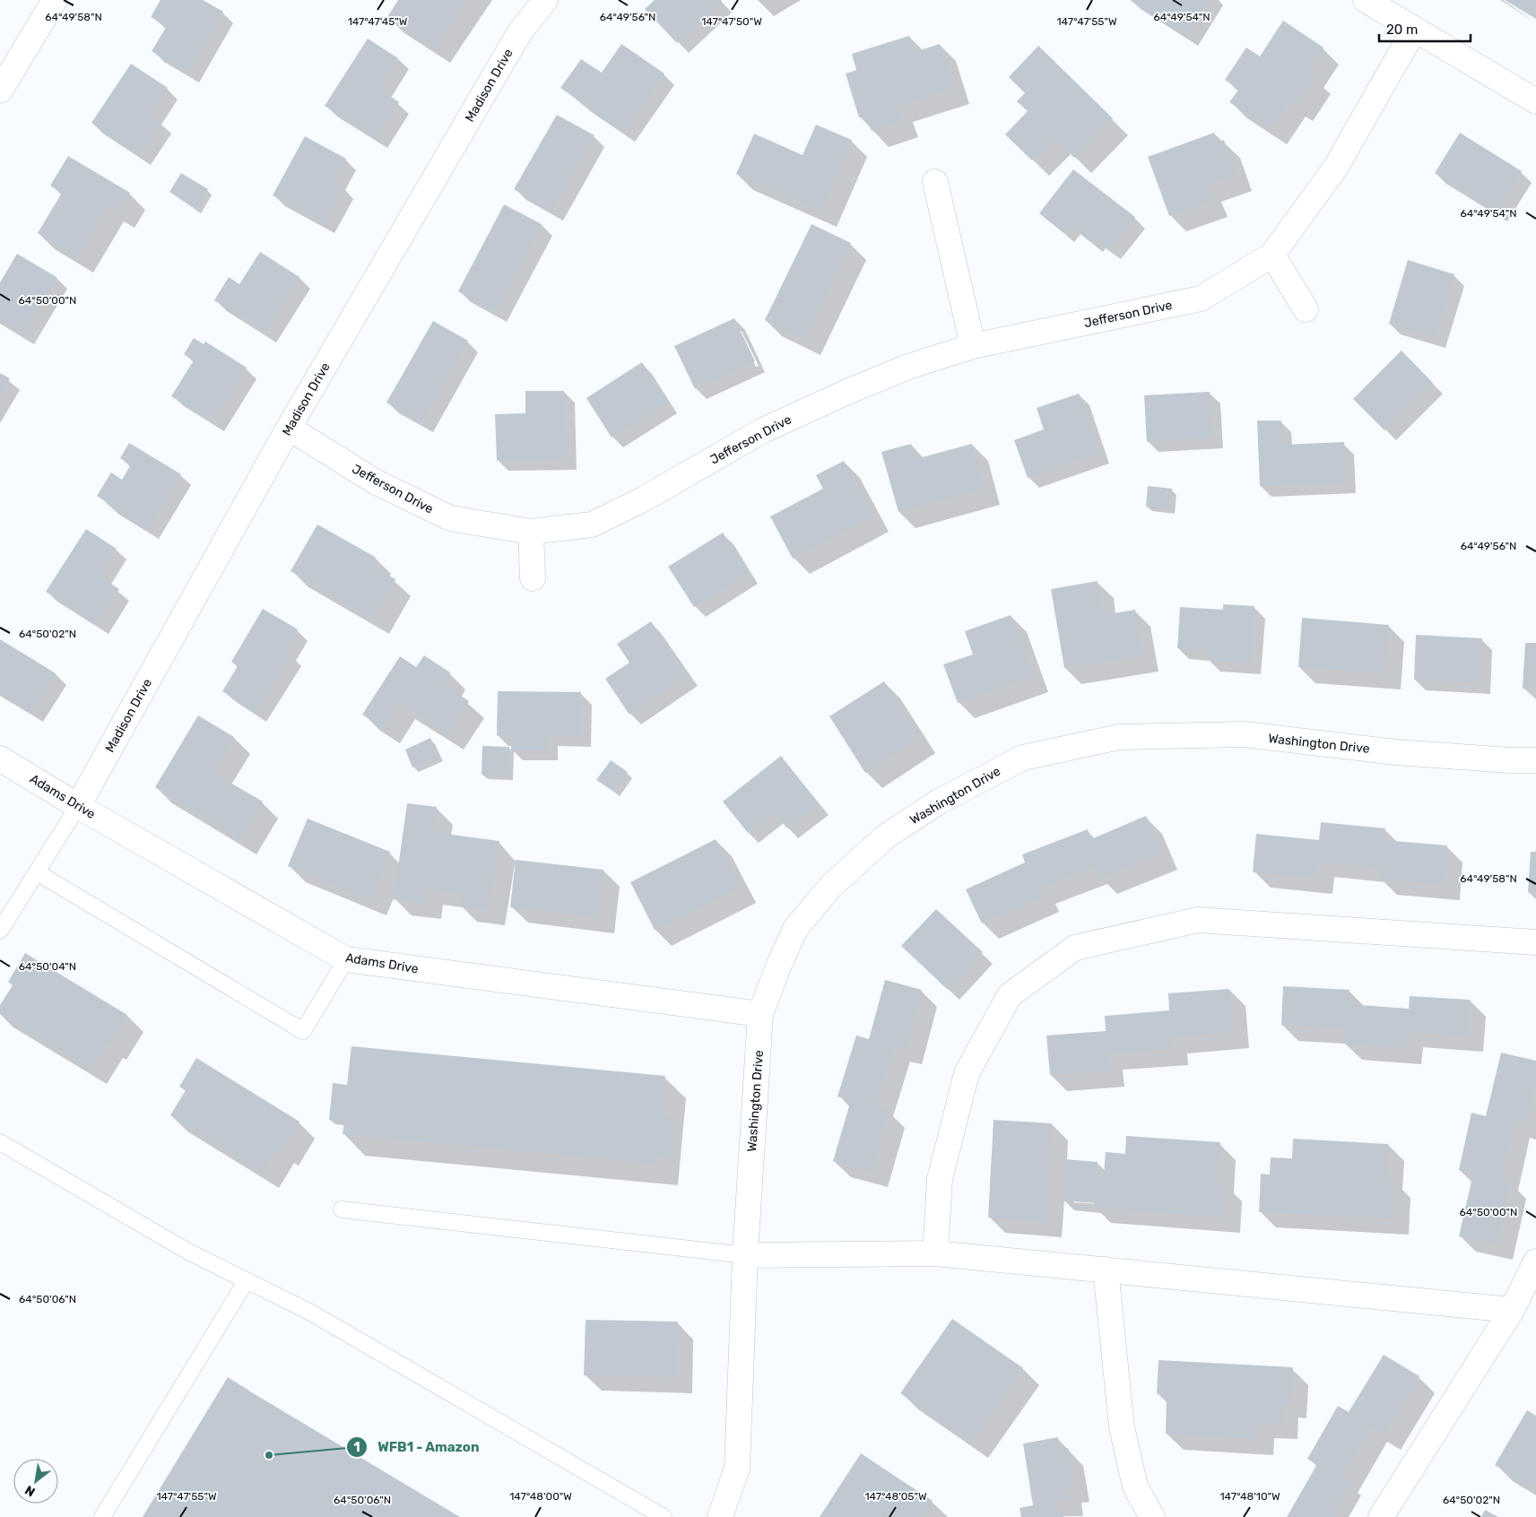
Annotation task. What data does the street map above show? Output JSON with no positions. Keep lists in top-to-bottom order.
{
  "streets": {
    "street": [
      "Madison Drive",
      "Jefferson Drive",
      "Washington Drive",
      "Adams Drive"
    ]
  },
  "crossings": [
    ["Madison Drive", "Jefferson Drive"],
    ["Madison Drive", "Adams Drive"],
    ["Washington Drive", "Adams Drive"]
  ],
  "places": ["WFB1 - Amazon"],
  "scale_bar": "20 m",
  "north": "bottom left",
  "coordinates": [
    "64°49'58\"N",
    "64°49'56\"N",
    "64°49'54\"N",
    "147°47'45\"W",
    "147°47'50\"W",
    "147°47'55\"W",
    "64°50'00\"N",
    "64°50'02\"N",
    "64°50'04\"N",
    "64°50'06\"N",
    "147°48'00\"W",
    "147°48'05\"W",
    "147°48'10\"W"
  ]
}
